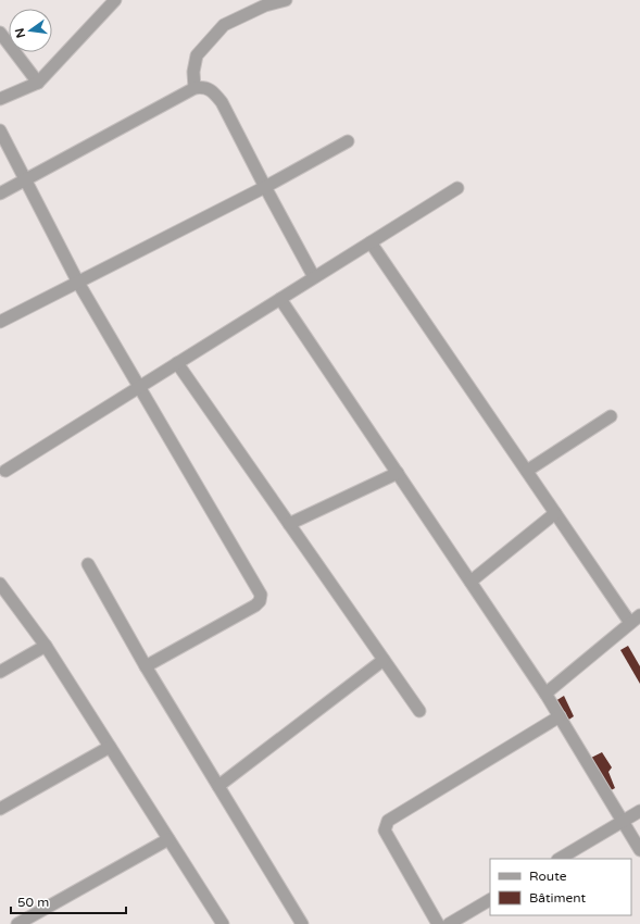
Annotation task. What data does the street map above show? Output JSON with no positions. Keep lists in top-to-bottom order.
{
  "legend": ["Route", "Bâtiment"],
  "scale_bar": "50 m",
  "north": "left"
}
